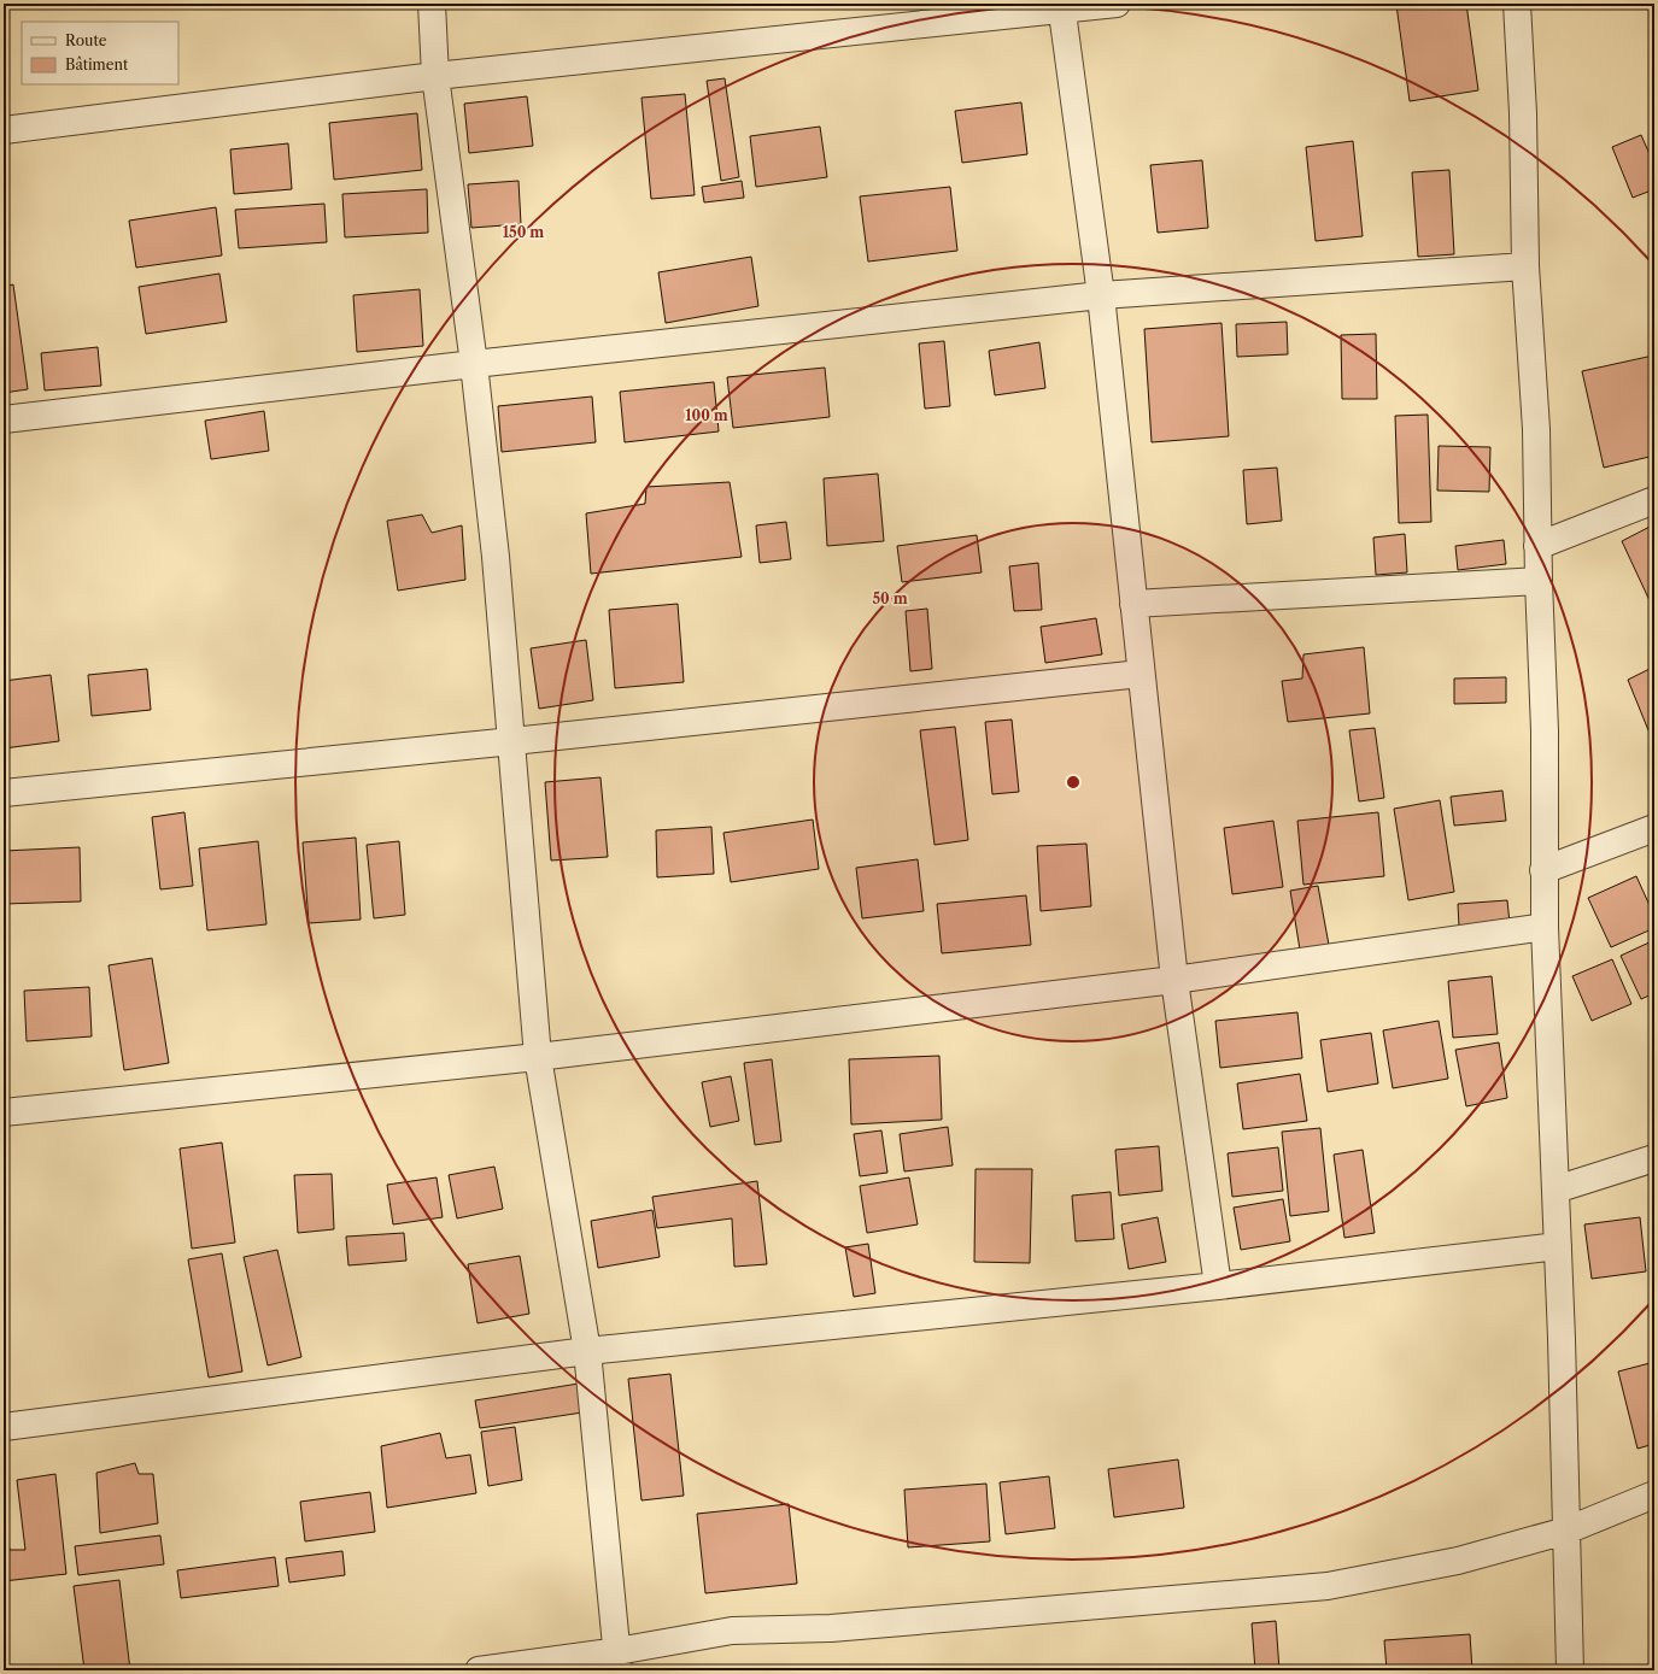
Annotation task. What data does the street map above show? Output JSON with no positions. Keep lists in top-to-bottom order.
{
  "legend": ["Route", "Bâtiment"],
  "rings": ["150 m", "100 m", "50 m"]
}
